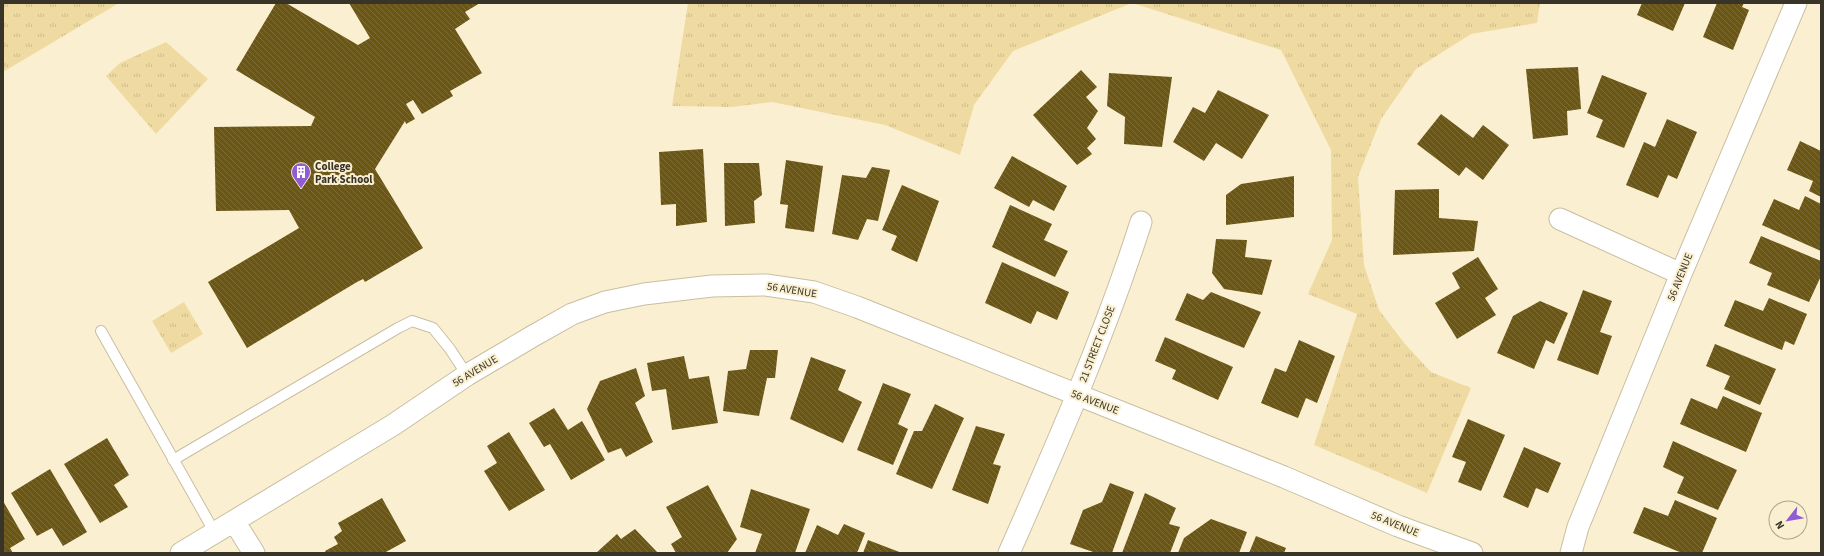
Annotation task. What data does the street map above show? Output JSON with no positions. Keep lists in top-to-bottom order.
{
  "streets": {
    "street": ["56 AVENUE", "21 STREET CLOSE"]
  },
  "crossings": [
    ["56 AVENUE", "21 STREET CLOSE"]
  ],
  "places": {
    "building": ["College Park School"]
  },
  "north": "bottom left"
}
